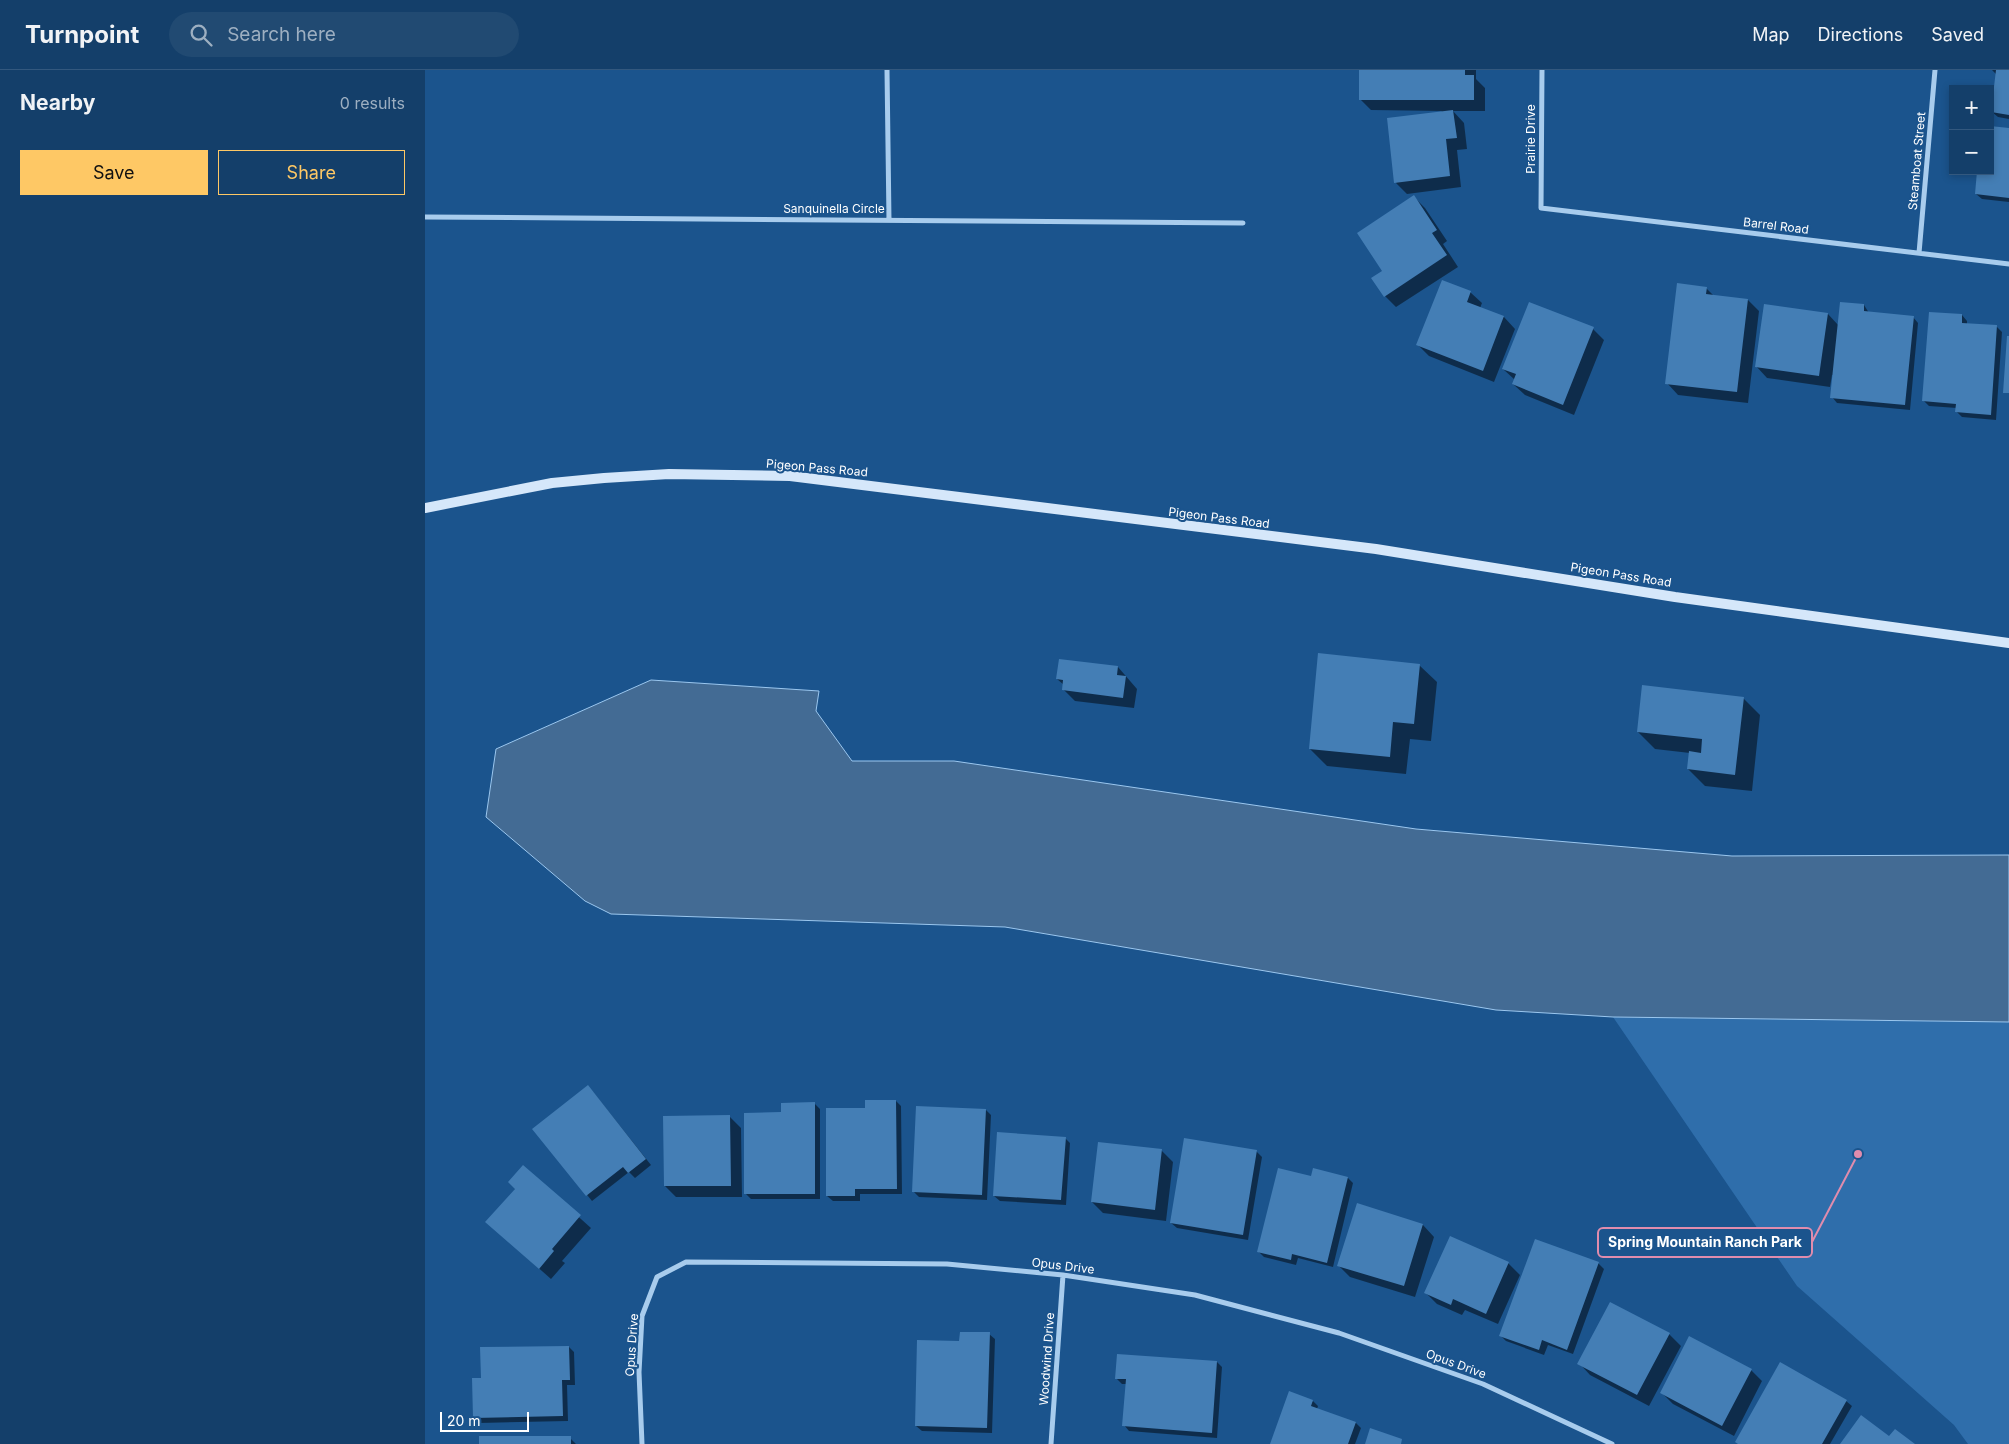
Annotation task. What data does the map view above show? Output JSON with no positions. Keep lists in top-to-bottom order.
{
  "streets": {
    "street": [
      "Prairie Drive",
      "Steamboat Street",
      "Sanquinella Circle",
      "Barrel Road",
      "Pigeon Pass Road",
      "Opus Drive",
      "Woodwind Drive"
    ]
  },
  "crossings": [
    ["Prairie Drive", "Barrel Road"],
    ["Steamboat Street", "Barrel Road"],
    ["Opus Drive", "Woodwind Drive"]
  ],
  "places": ["Spring Mountain Ranch Park"],
  "scale_bar": "20 m",
  "page": {
    "header": "Turnpoint",
    "search": "Search here",
    "nav": ["Map", "Directions", "Saved"],
    "heading": ["Nearby", "0 results"],
    "map_buttons": ["+", "−"],
    "buttons": ["Save", "Share"],
    "scale": "20 m"
  }
}
